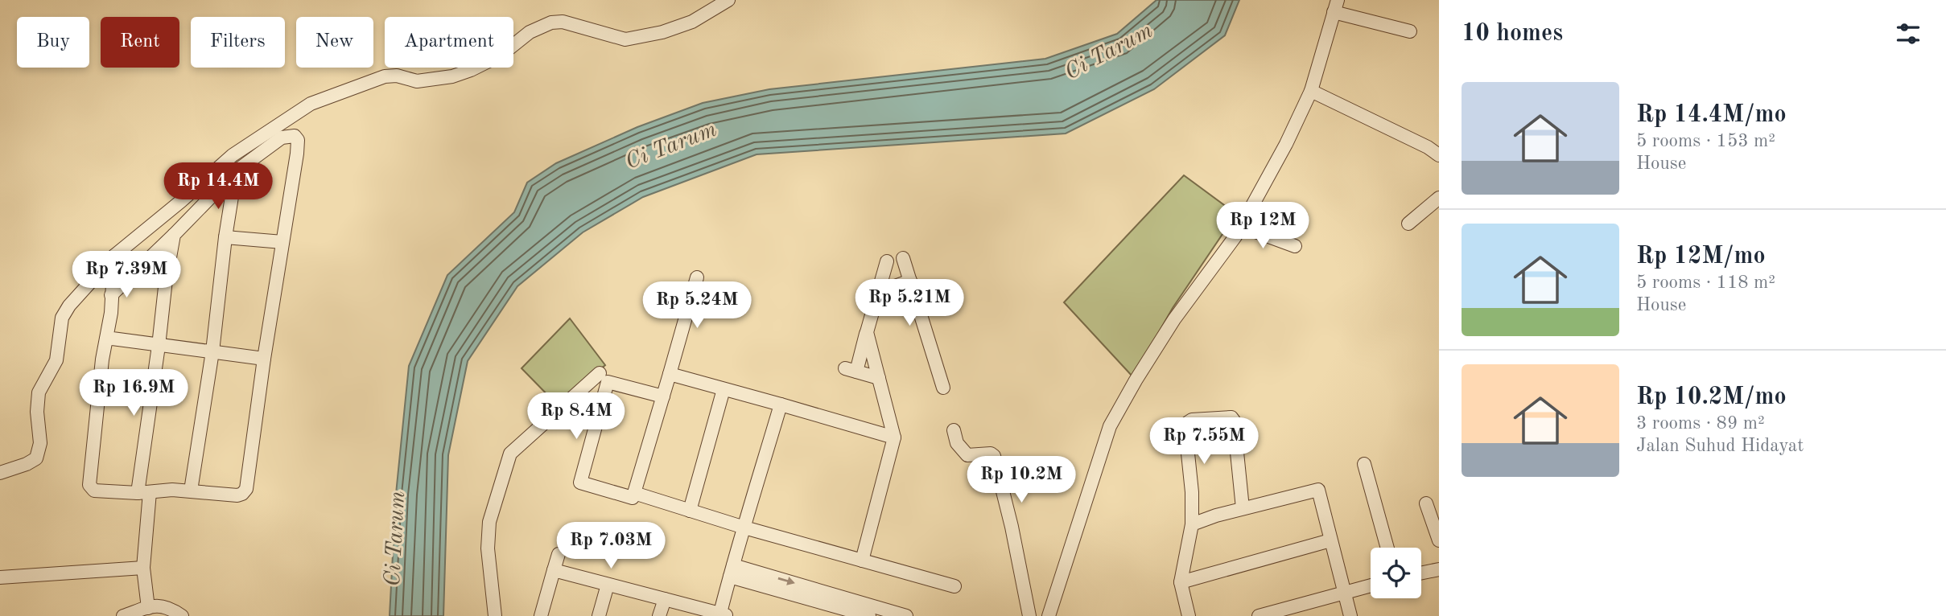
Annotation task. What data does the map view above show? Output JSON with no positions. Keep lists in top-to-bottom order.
{
  "water": ["Ci Tarum"],
  "page": {
    "heading": "10 homes",
    "chip": [
      "Buy",
      "Rent",
      "Filters",
      "New",
      "Apartment"
    ],
    "list": [
      {
        "name": "Rp 14.4M/mo",
        "note": "5 rooms · 153 m² · House"
      },
      {
        "name": "Rp 12M/mo",
        "note": "5 rooms · 118 m² · House"
      },
      {
        "name": "Rp 10.2M/mo",
        "note": "3 rooms · 89 m² · Jalan Suhud Hidayat"
      }
    ],
    "price": [
      "Rp 14.4M",
      "Rp 12M",
      "Rp 7.39M",
      "Rp 5.21M",
      "Rp 5.24M",
      "Rp 16.9M",
      "Rp 8.4M",
      "Rp 7.55M",
      "Rp 10.2M",
      "Rp 7.03M"
    ]
  }
}
